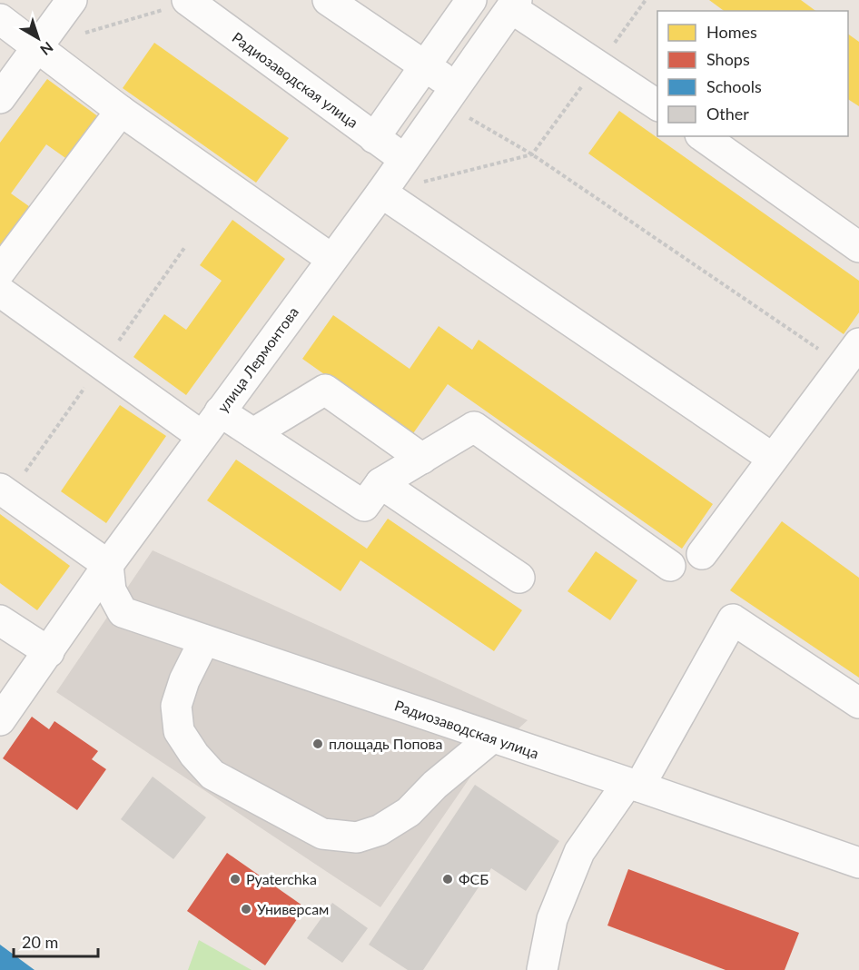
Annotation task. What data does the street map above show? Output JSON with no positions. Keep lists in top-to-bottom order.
{
  "streets": {
    "street": ["Радиозаводская улица", "улица Лермонтова"]
  },
  "crossings": [
    ["Радиозаводская улица", "улица Лермонтова"]
  ],
  "places": [
    "площадь Попова",
    "Pyaterchka",
    "ФСБ",
    "Универсам"
  ],
  "legend": [
    "Homes",
    "Shops",
    "Schools",
    "Other"
  ],
  "scale_bar": "20 m",
  "north": "bottom right"
}
